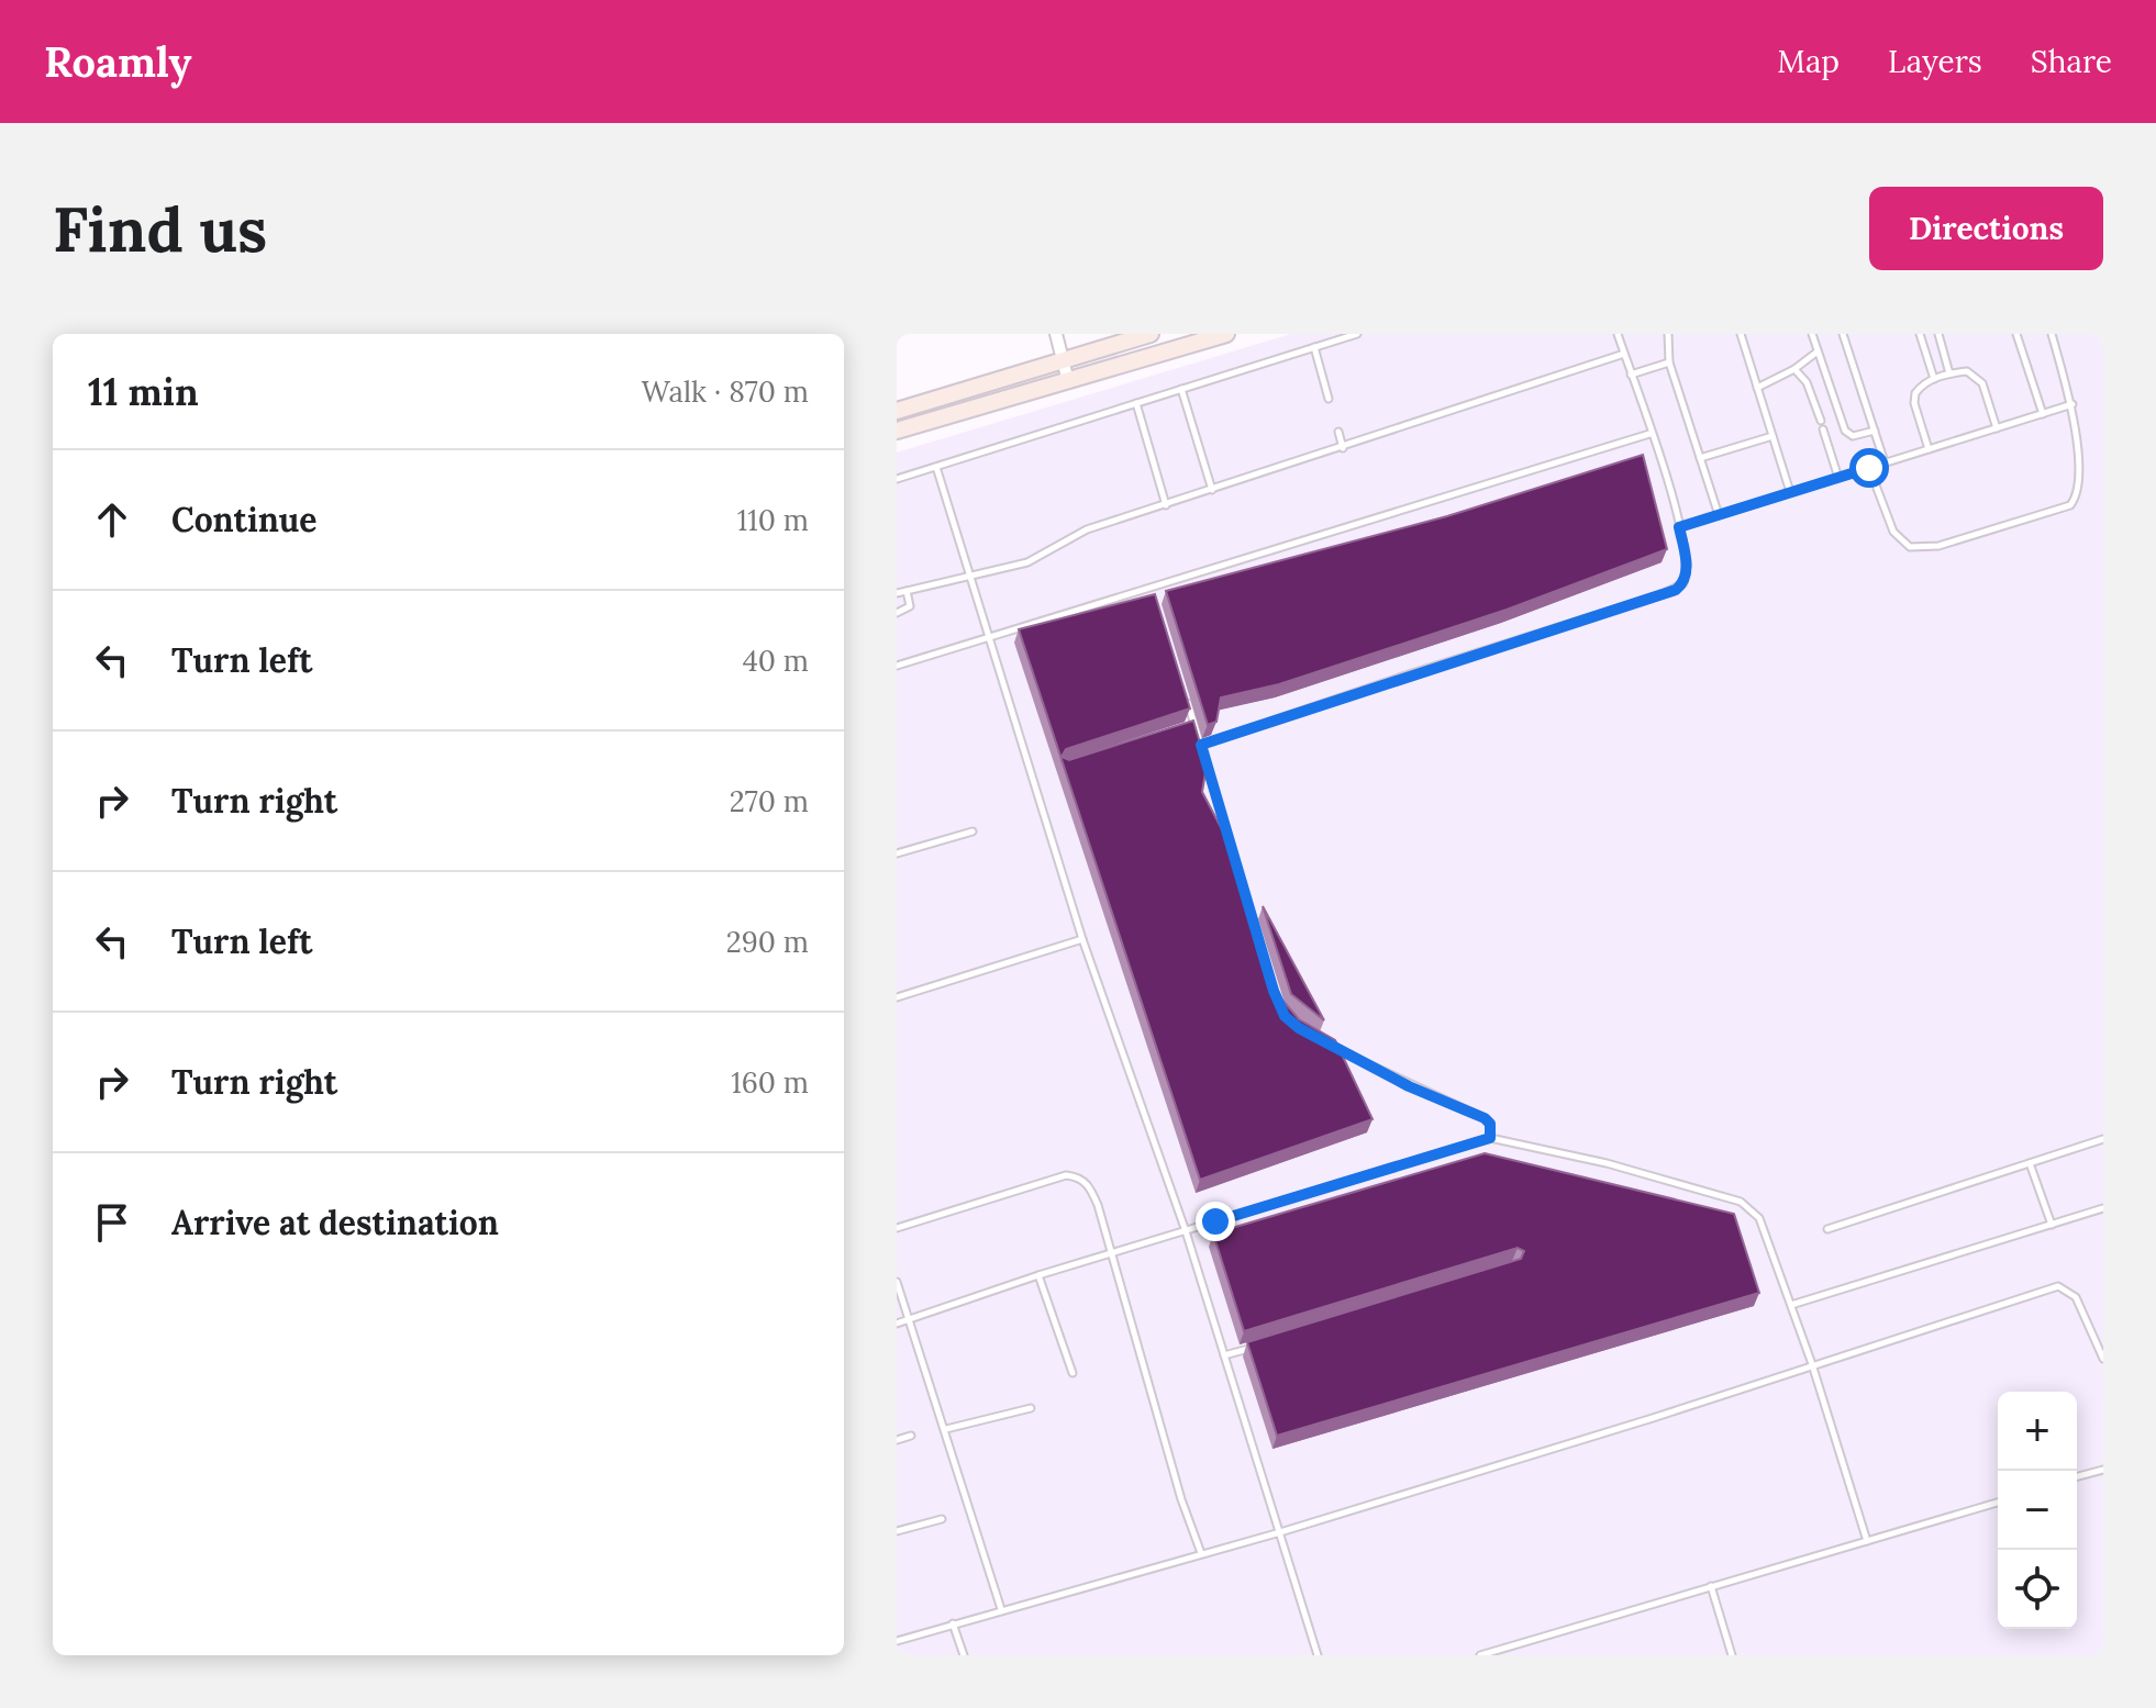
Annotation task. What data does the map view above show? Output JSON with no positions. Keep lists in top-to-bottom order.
{
  "page": {
    "header": "Roamly",
    "nav": ["Map", "Layers", "Share"],
    "buttons": "Directions",
    "title": "Find us",
    "heading": ["11 min", "Walk · 870 m"],
    "list": [
      ["Continue", "110 m"],
      ["Turn left", "40 m"],
      ["Turn right", "270 m"],
      ["Turn left", "290 m"],
      ["Turn right", "160 m"],
      "Arrive at destination"
    ],
    "map_buttons": ["+", "−"]
  }
}
